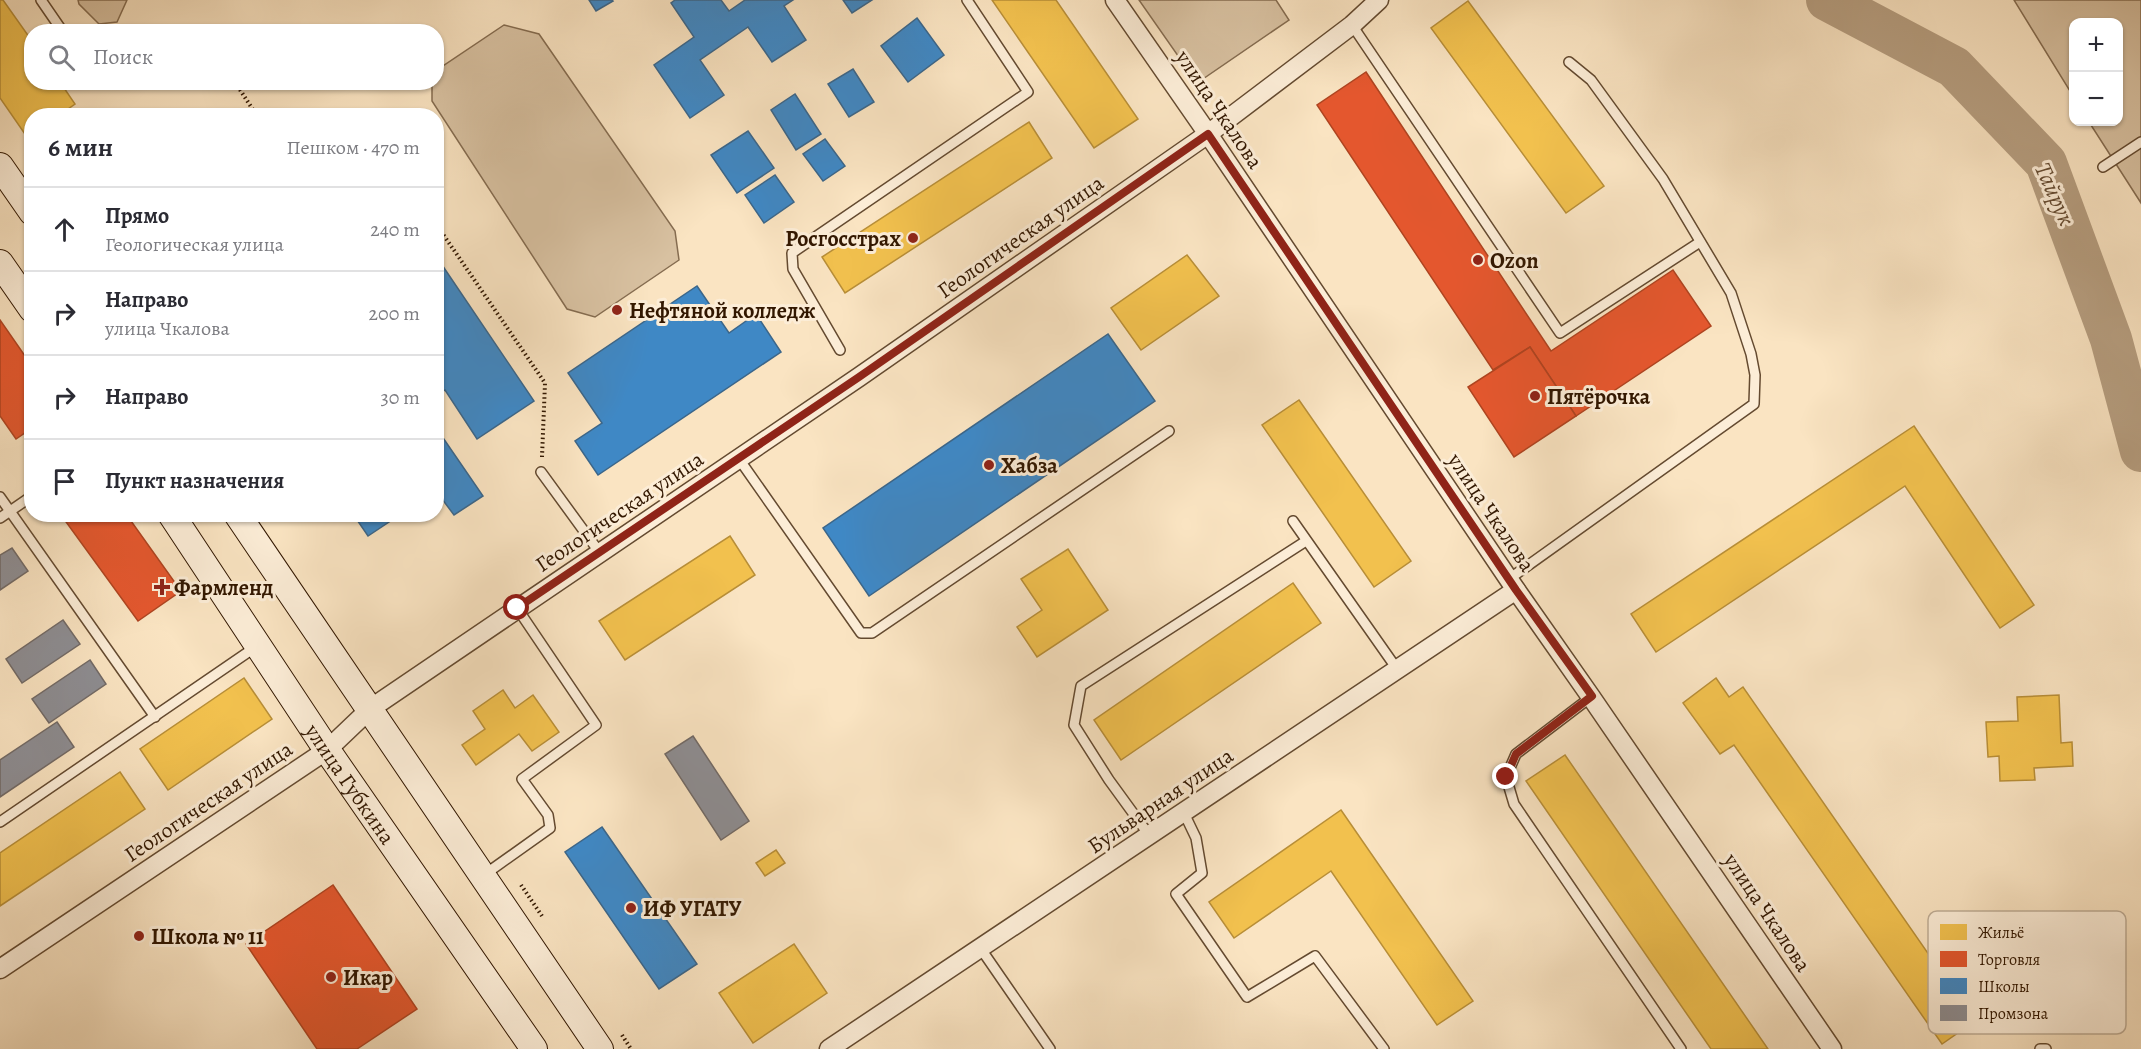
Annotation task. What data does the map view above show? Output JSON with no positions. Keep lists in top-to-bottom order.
{
  "streets": {
    "main road": ["улица Губкина"],
    "street": ["улица Чкалова", "Геологическая улица", "Бульварная улица"]
  },
  "crossings": [
    ["улица Чкалова", "Геологическая улица"],
    ["улица Чкалова", "Бульварная улица"],
    ["Геологическая улица", "улица Губкина"]
  ],
  "water": ["Тайрук"],
  "places": {
    "other": [
      "Росгосстрах",
      "Ozon",
      "Нефтяной колледж",
      "Пятёрочка",
      "Хабза",
      "ИФ УГАТУ",
      "Школа № 11",
      "Икар"
    ],
    "health": ["Фармленд"]
  },
  "legend": [
    "Жильё",
    "Торговля",
    "Школы",
    "Промзона"
  ],
  "page": {
    "map_buttons": ["+", "−"],
    "search": "Поиск",
    "heading": ["6 мин", "Пешком · 470 m"],
    "list": [
      ["Прямо", "Геологическая улица", "240 m"],
      ["Направо", "улица Чкалова", "200 m"],
      ["Направо", "30 m"],
      "Пункт назначения"
    ]
  }
}
